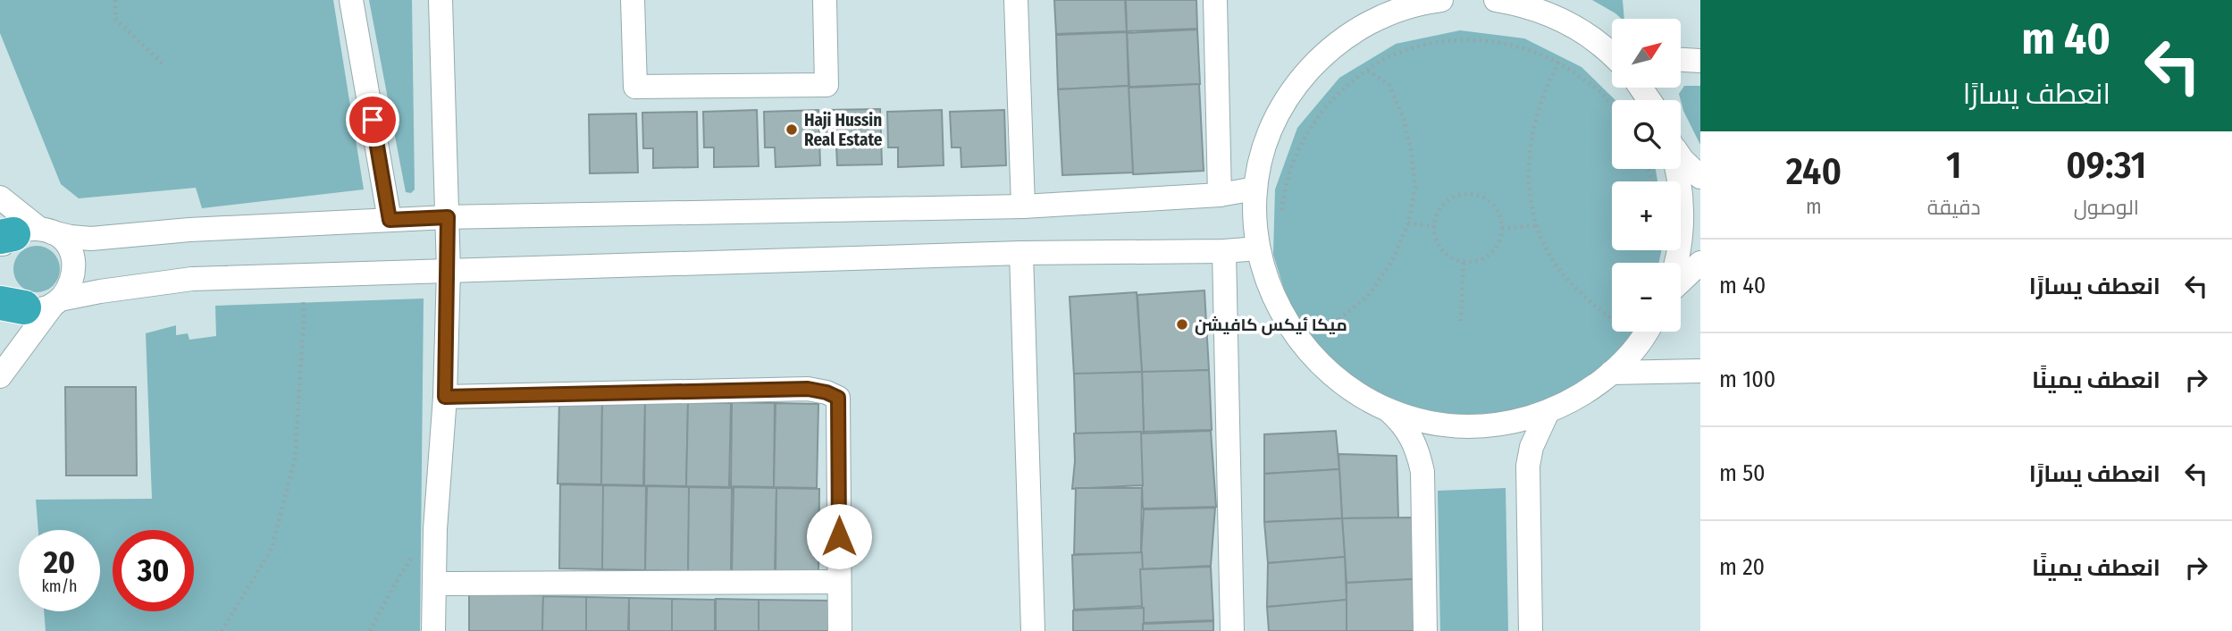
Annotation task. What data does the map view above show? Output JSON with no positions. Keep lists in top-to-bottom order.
{
  "places": ["Haji Hussin Real Estate", "میکا ئیکس کافیشن"],
  "north": "top right",
  "page": {
    "turn": ["40 m", "انعطف يسارًا"],
    "map_buttons": ["+", "−"],
    "eta": [
      "09:31",
      "الوصول",
      "1",
      "دقيقة",
      "240",
      "m"
    ],
    "list": [
      {
        "name": "انعطف يسارًا",
        "value": "40 m"
      },
      {
        "name": "انعطف يمينًا",
        "value": "100 m"
      },
      {
        "name": "انعطف يسارًا",
        "value": "50 m"
      },
      {
        "name": "انعطف يمينًا",
        "value": "20 m"
      }
    ],
    "speed": "20 km/h",
    "limit": "30"
  }
}
